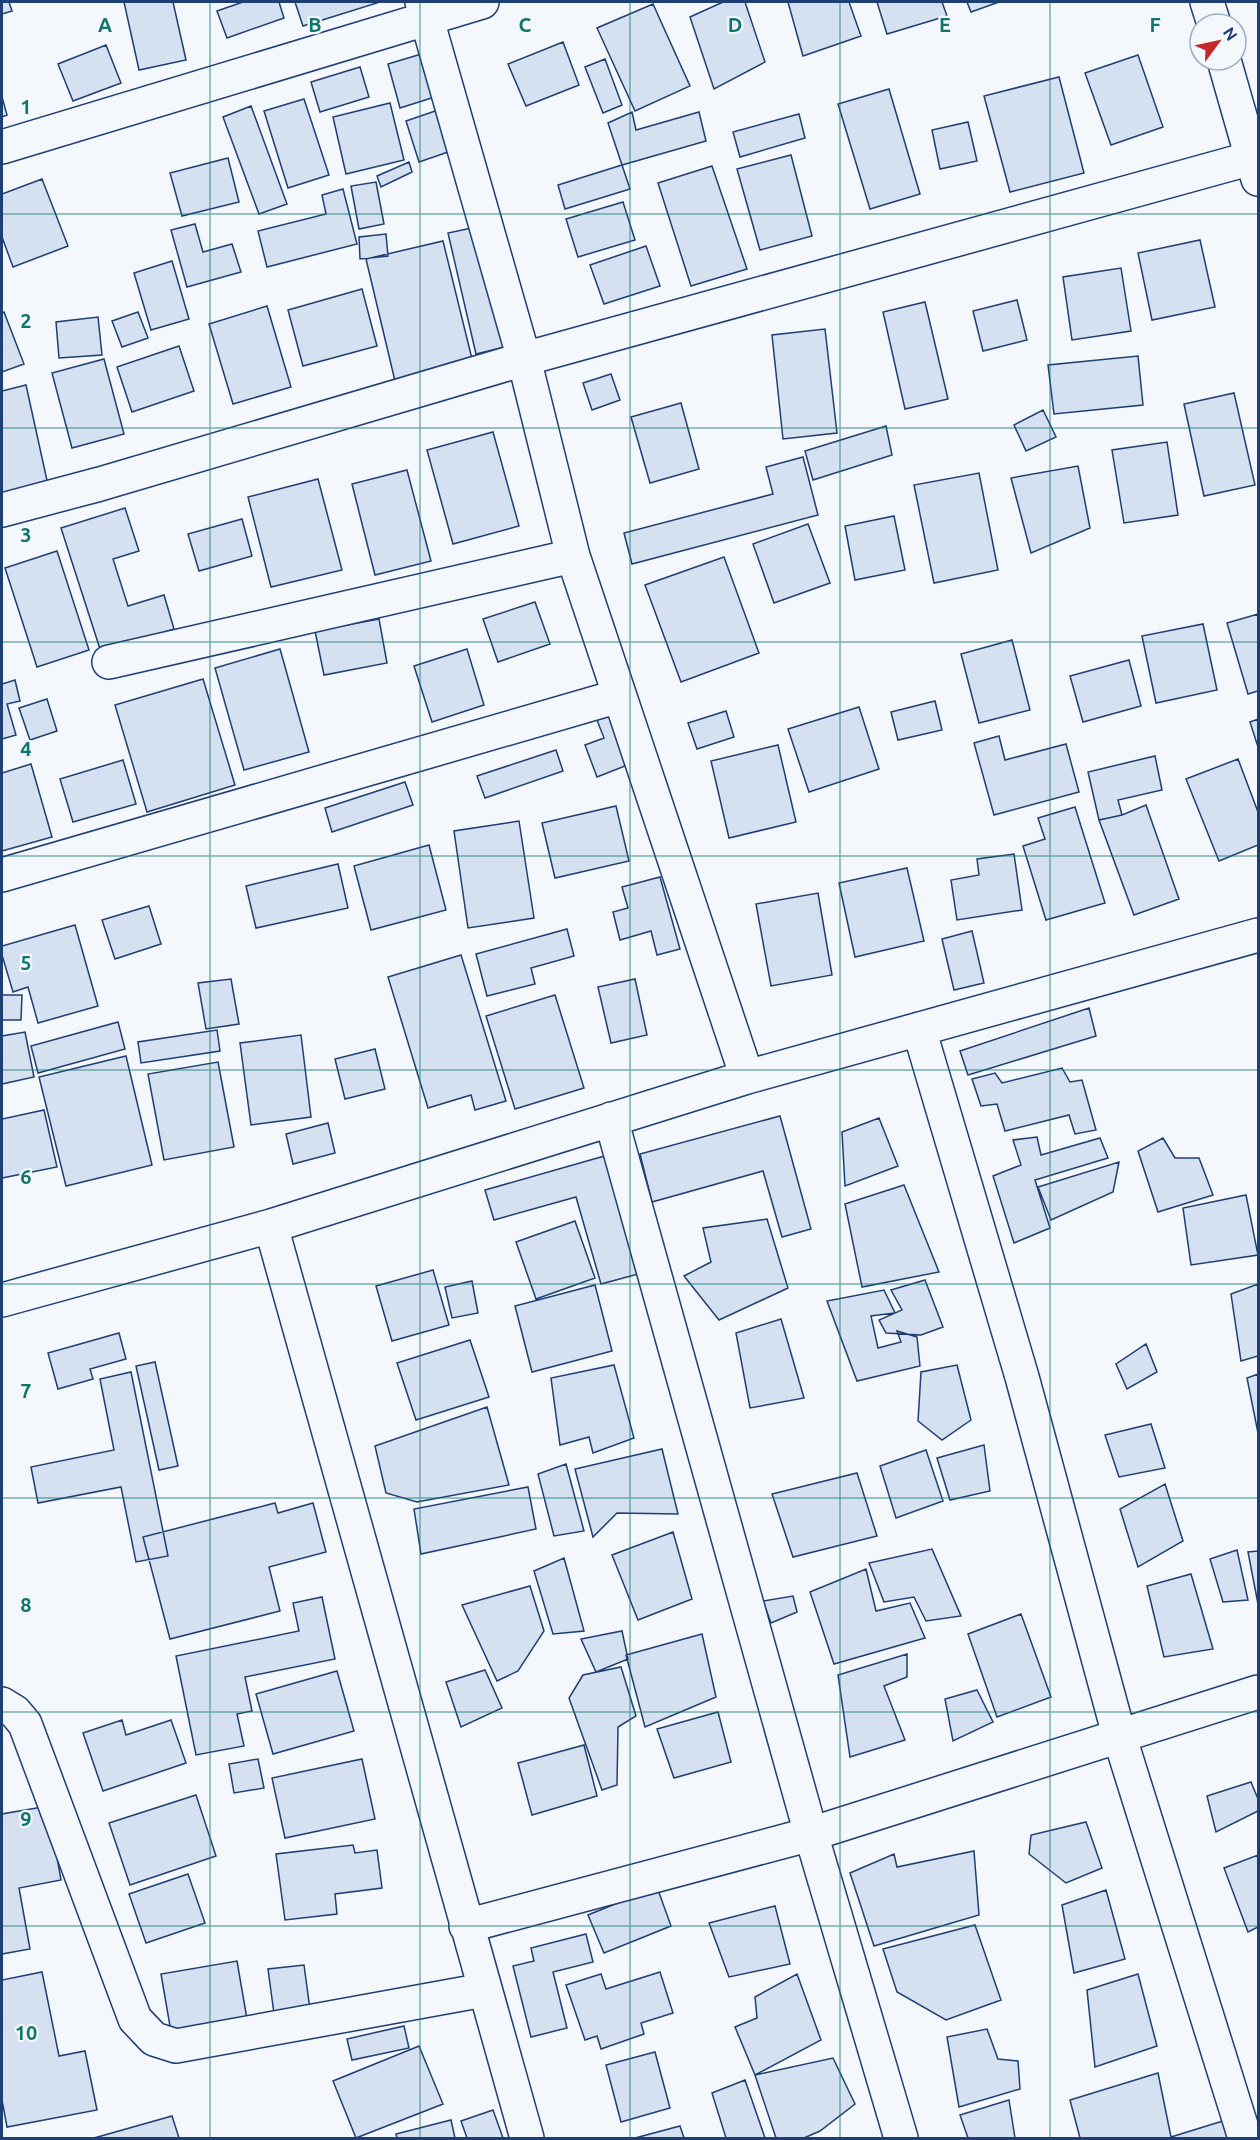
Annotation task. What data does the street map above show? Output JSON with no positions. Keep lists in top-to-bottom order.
{
  "north": "top right",
  "grid": {
    "columns": [
      "A",
      "B",
      "C",
      "D",
      "E",
      "F"
    ],
    "rows": [
      "1",
      "2",
      "3",
      "4",
      "5",
      "6",
      "7",
      "8",
      "9",
      "10"
    ]
  }
}
